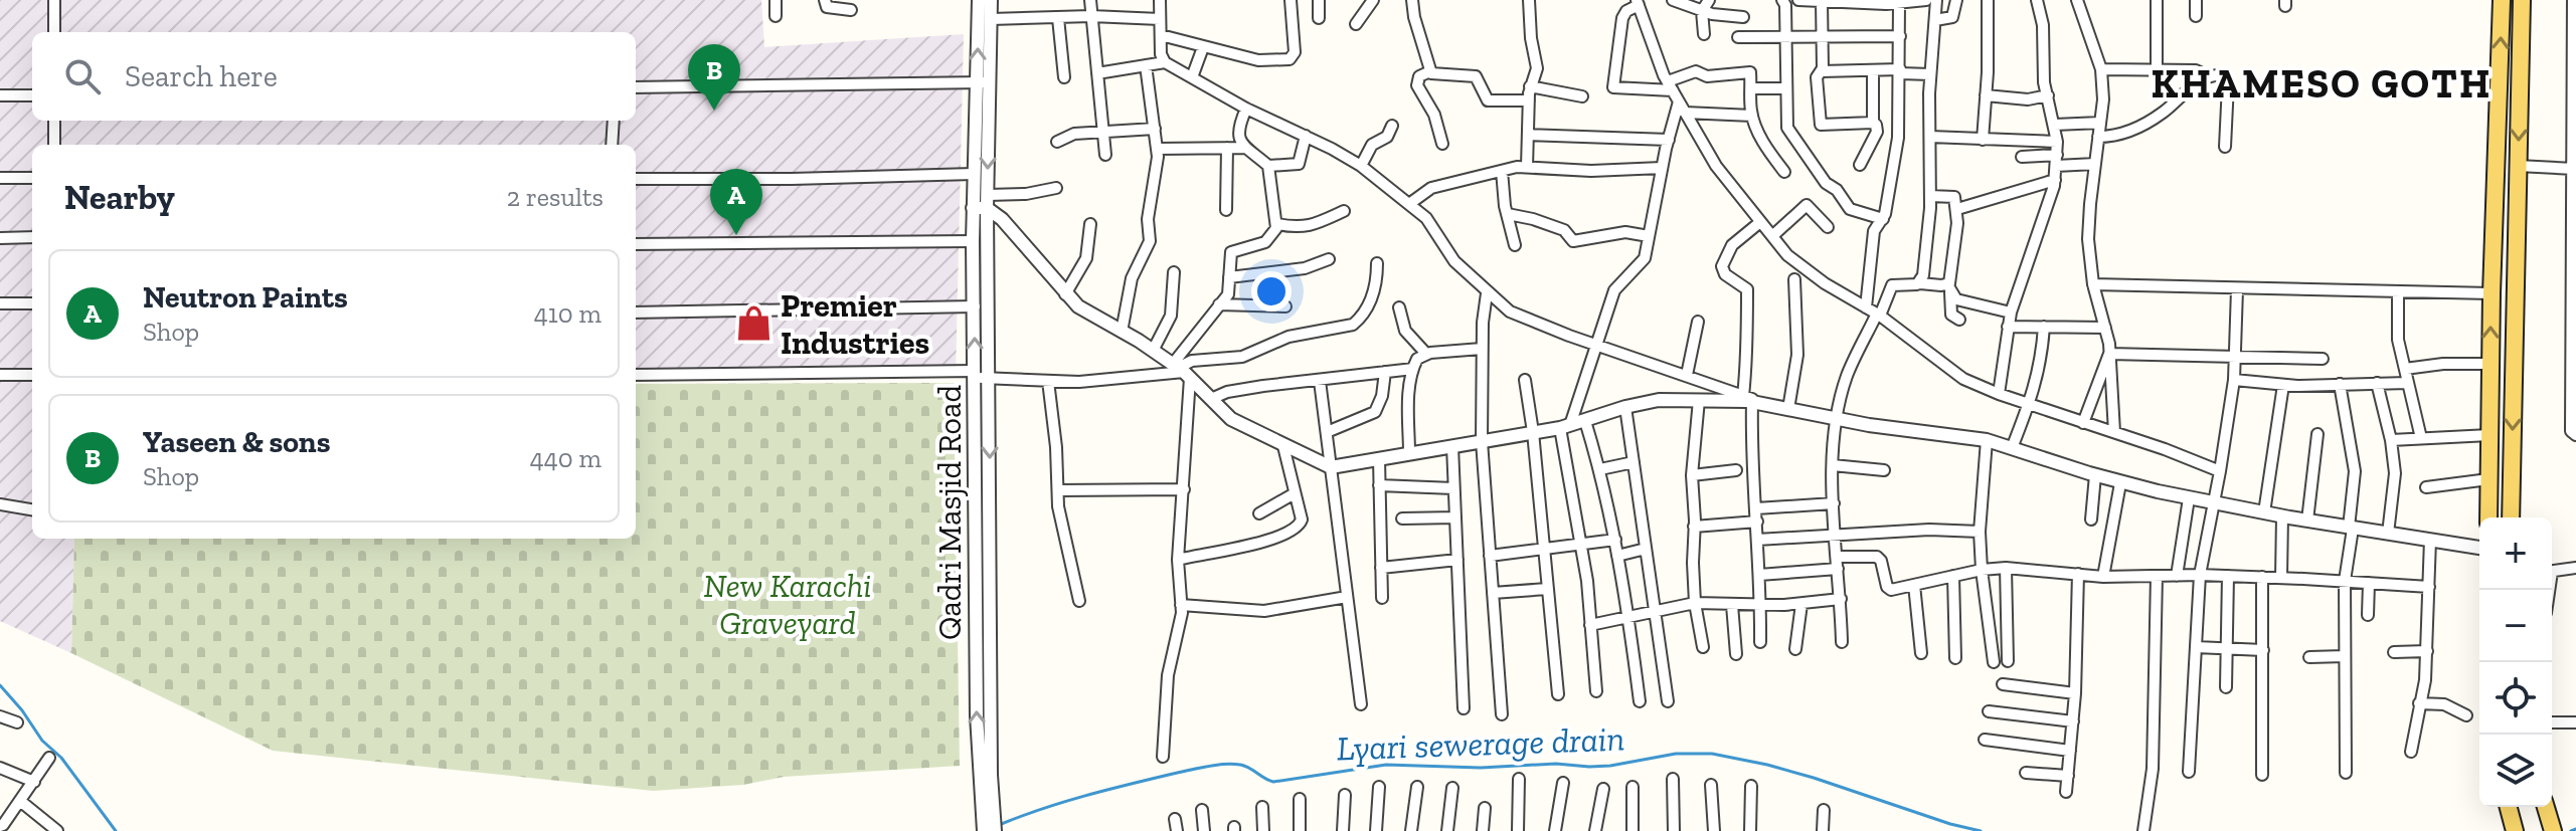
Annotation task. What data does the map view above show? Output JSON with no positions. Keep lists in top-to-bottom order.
{
  "streets": {
    "street": ["Qadri Masjid Road"]
  },
  "districts": ["KHAMESO GOTH"],
  "water": ["Lyari sewerage drain"],
  "parks": ["New Karachi Graveyard"],
  "places": {
    "shop": ["Premier Industries"]
  },
  "page": {
    "search": "Search here",
    "pins": ["B", "A"],
    "heading": ["Nearby", "2 results"],
    "list": [
      {
        "mark": "A",
        "name": "Neutron Paints",
        "note": "Shop",
        "value": "410 m"
      },
      {
        "mark": "B",
        "name": "Yaseen & sons",
        "note": "Shop",
        "value": "440 m"
      }
    ],
    "map_buttons": ["+", "−"]
  }
}
